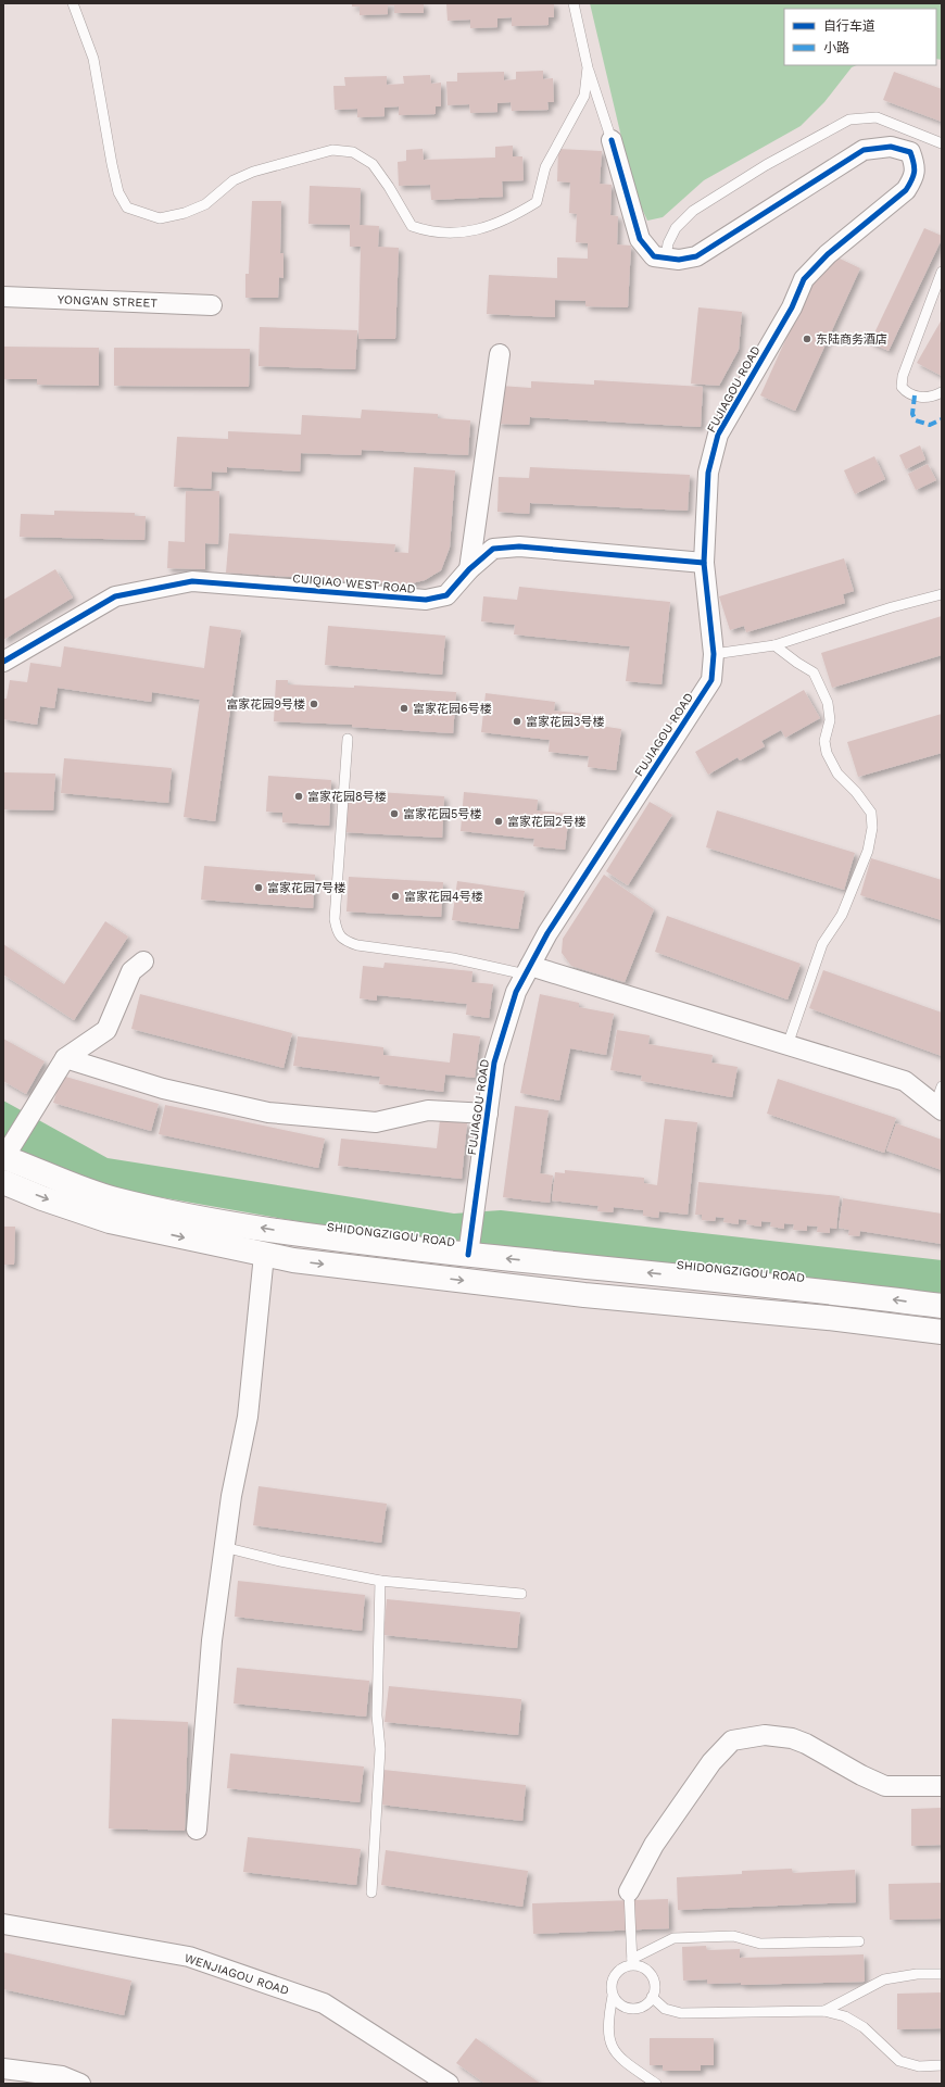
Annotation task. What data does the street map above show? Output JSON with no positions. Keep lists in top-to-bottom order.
{
  "streets": {
    "main road": ["SHIDONGZIGOU ROAD"],
    "street": [
      "YONG'AN STREET",
      "FUJIAGOU ROAD",
      "CUIQIAO WEST ROAD",
      "WENJIAGOU ROAD"
    ]
  },
  "crossings": [
    ["FUJIAGOU ROAD", "CUIQIAO WEST ROAD"],
    ["FUJIAGOU ROAD", "SHIDONGZIGOU ROAD"]
  ],
  "places": [
    "东陆商务酒店",
    "富家花园9号楼",
    "富家花园6号楼",
    "富家花园3号楼",
    "富家花园8号楼",
    "富家花园5号楼",
    "富家花园2号楼",
    "富家花园7号楼",
    "富家花园4号楼"
  ],
  "legend": ["自行车道", "小路"]
}
